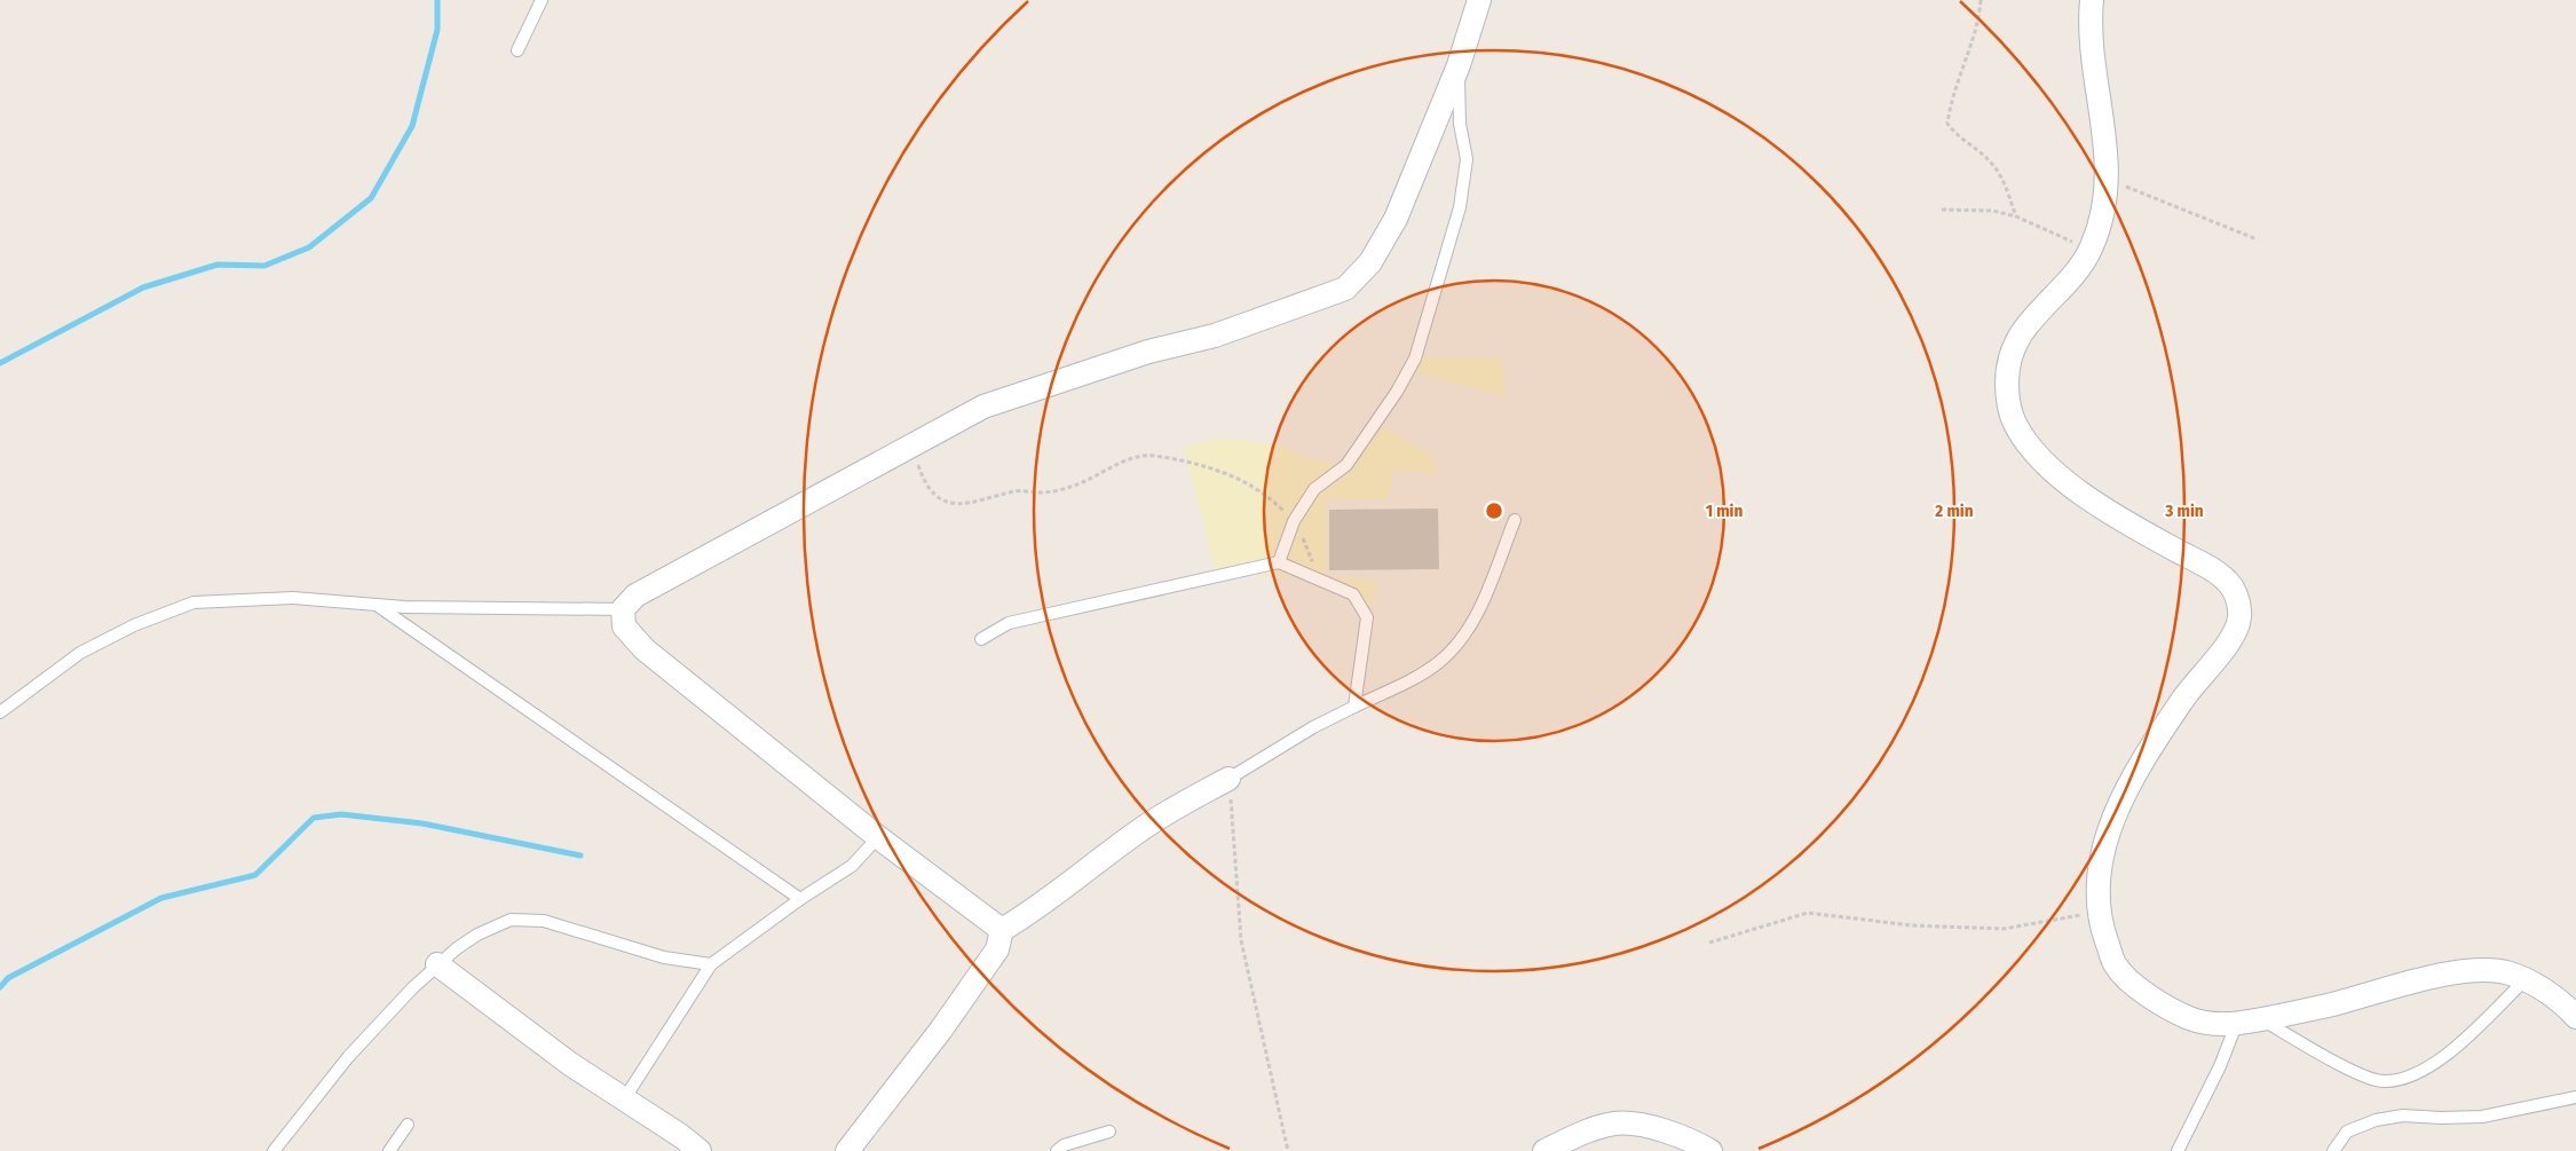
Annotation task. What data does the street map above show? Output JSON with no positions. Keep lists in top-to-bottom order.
{
  "rings": ["1 min", "2 min", "3 min"]
}
